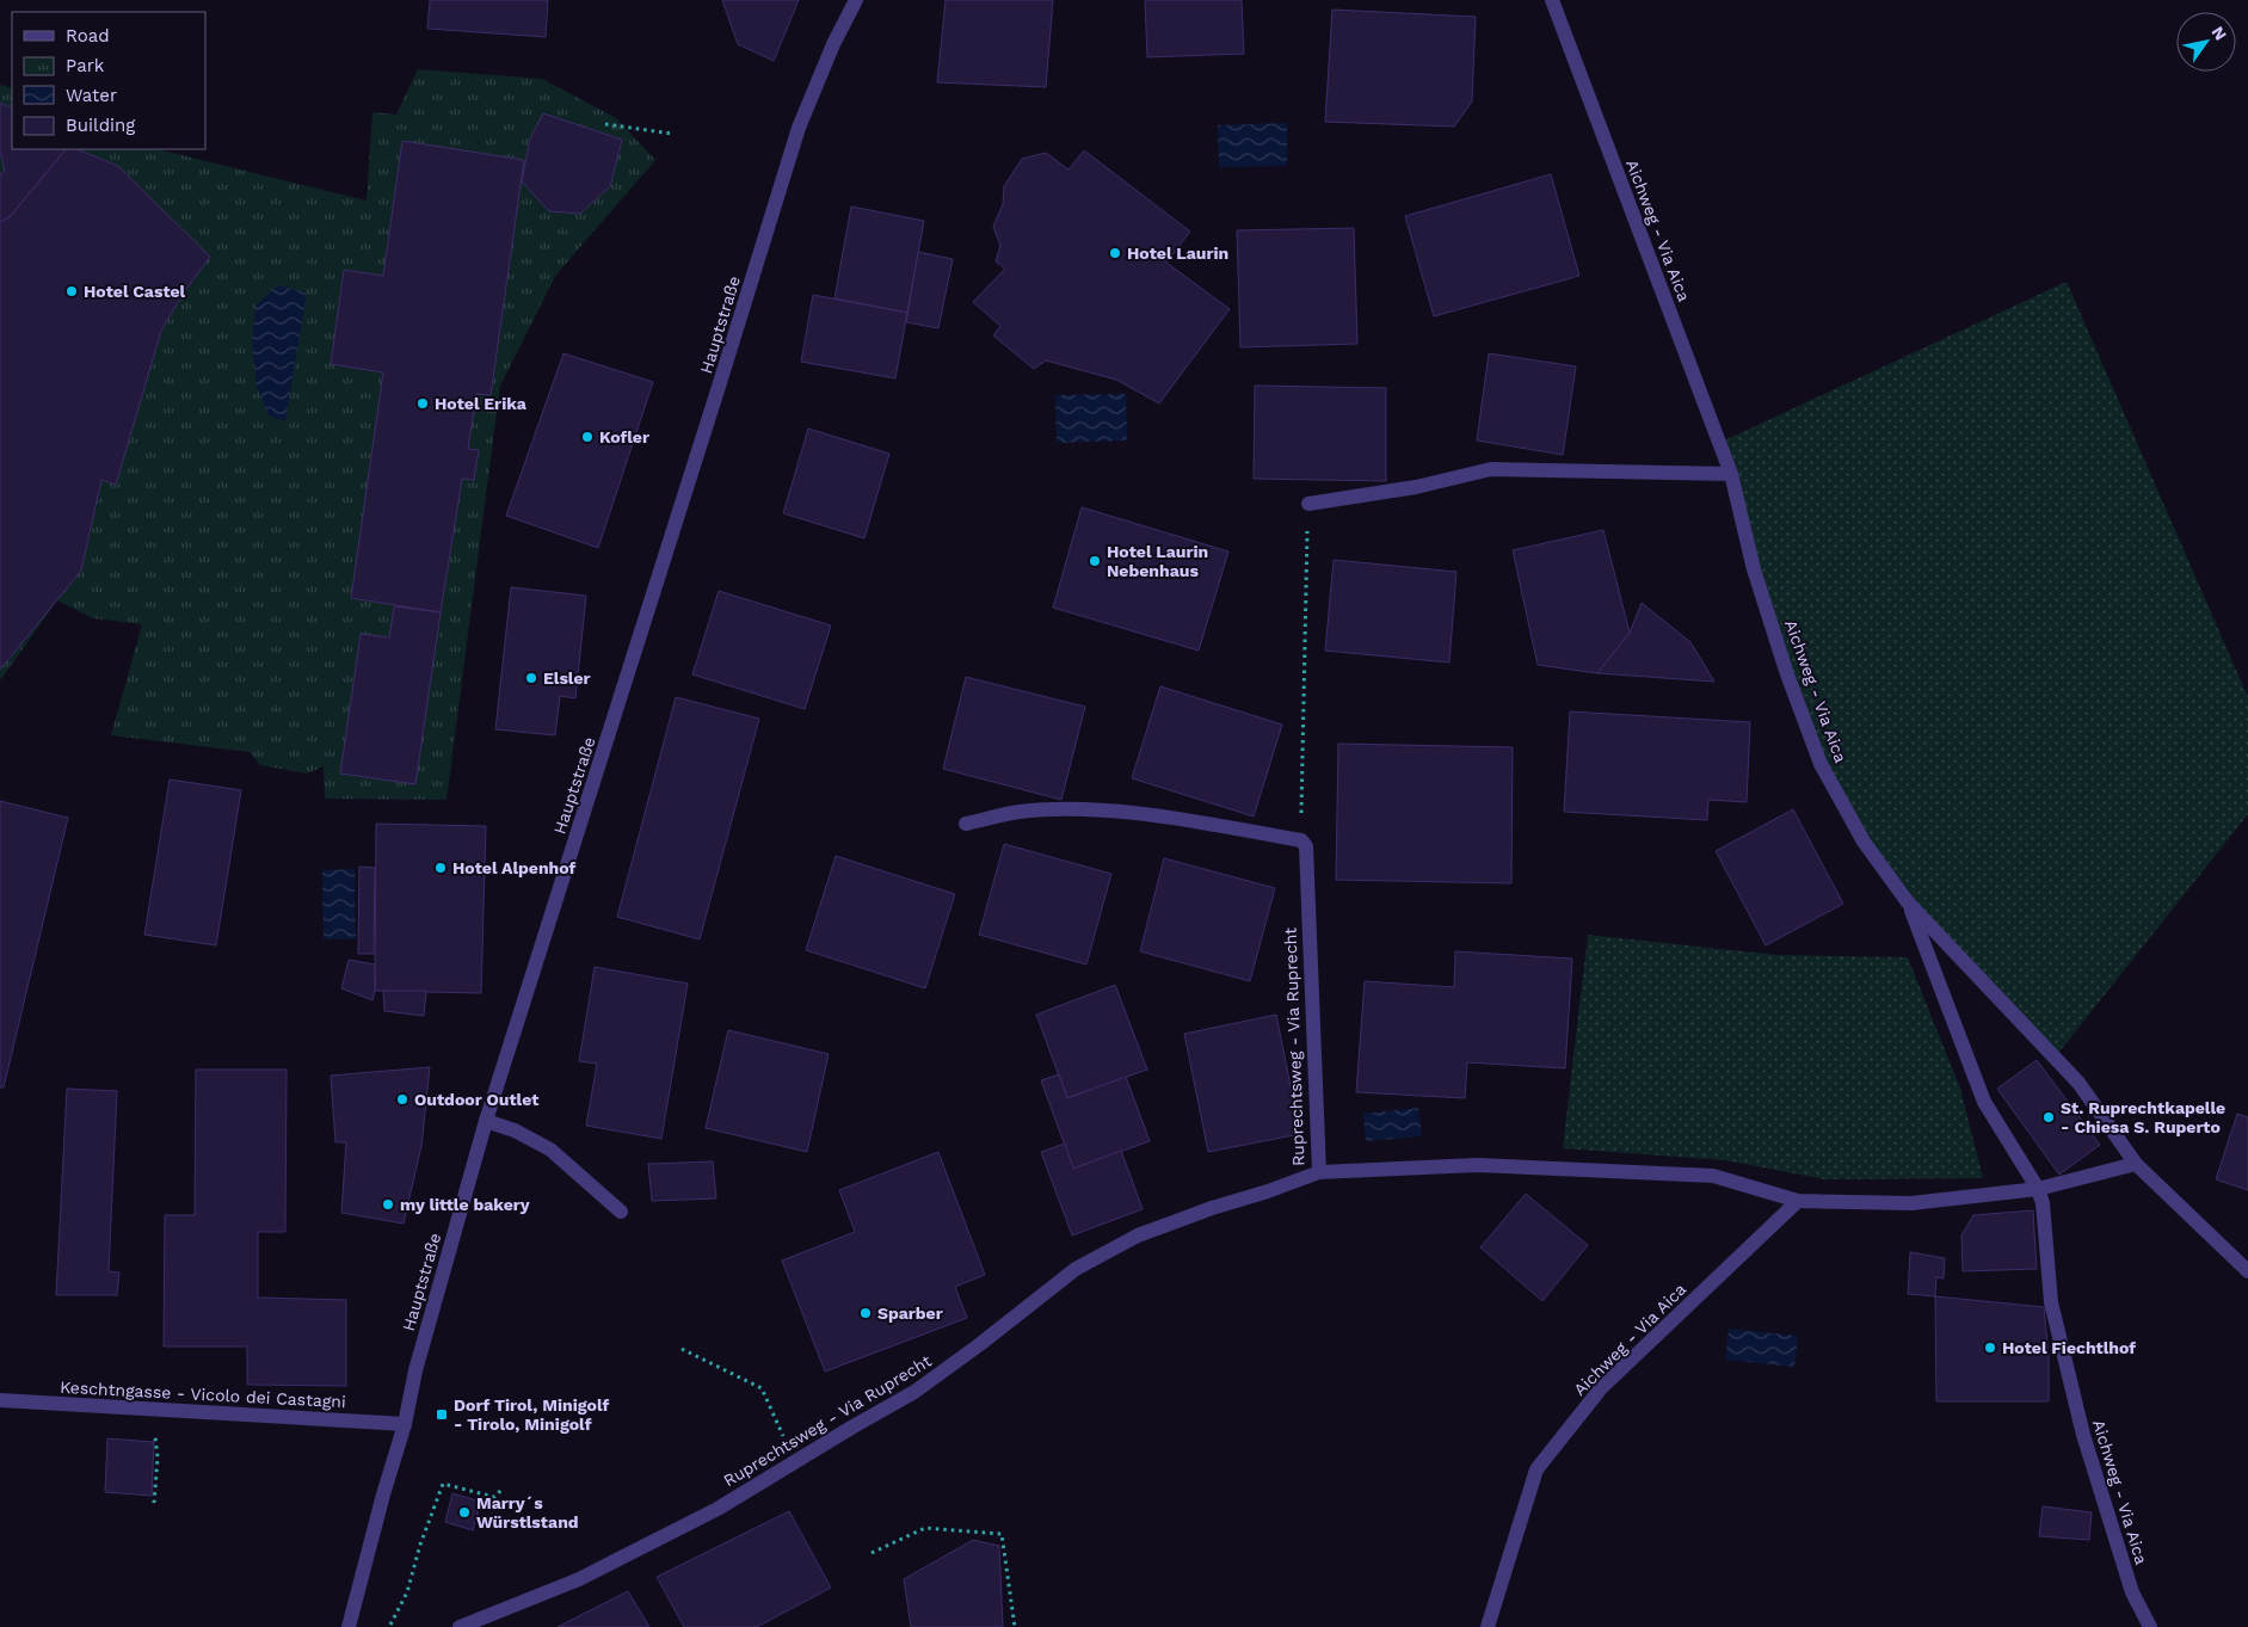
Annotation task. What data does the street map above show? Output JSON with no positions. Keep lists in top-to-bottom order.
{
  "streets": {
    "street": [
      "Aichweg - Via Aica",
      "Hauptstraße",
      "Ruprechtsweg - Via Ruprecht",
      "Keschtngasse - Vicolo dei Castagni"
    ]
  },
  "crossings": [
    ["Hauptstraße", "Keschtngasse - Vicolo dei Castagni"]
  ],
  "places": {
    "other": [
      "Hotel Laurin",
      "Hotel Castel",
      "Hotel Erika",
      "Kofler",
      "Hotel Laurin Nebenhaus",
      "Elsler",
      "Hotel Alpenhof",
      "Outdoor Outlet",
      "St. Ruprechtkapelle - Chiesa S. Ruperto",
      "my little bakery",
      "Sparber",
      "Hotel Fiechtlhof",
      "Marry´s Würstlstand"
    ],
    "transit": ["Dorf Tirol, Minigolf - Tirolo, Minigolf"]
  },
  "legend": [
    "Road",
    "Park",
    "Water",
    "Building"
  ],
  "north": "top right"
}
